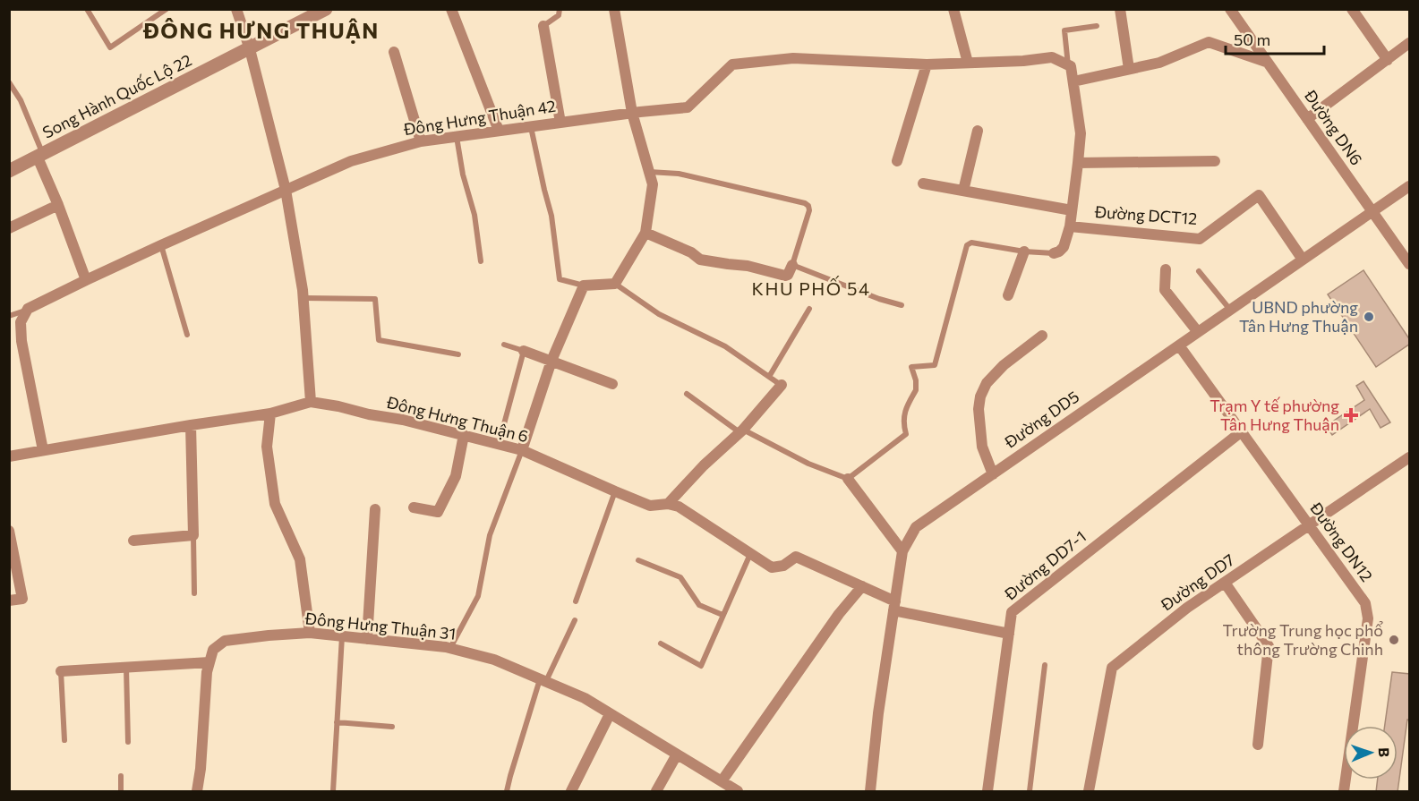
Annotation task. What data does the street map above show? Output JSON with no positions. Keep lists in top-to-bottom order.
{
  "streets": {
    "street": [
      "Song Hành Quốc Lộ 22",
      "Đông Hưng Thuận 42",
      "Đường DN6",
      "Đường DCT12",
      "Đông Hưng Thuận 6",
      "Đường DD5",
      "Đường DN12",
      "Đường DD7-1",
      "Đường DD7",
      "Đông Hưng Thuận 31"
    ]
  },
  "crossings": [
    ["Đường DN6", "Đường DD5"],
    ["Đường DCT12", "Đường DD5"],
    ["Đông Hưng Thuận 6", "Đường DD5"],
    ["Đông Hưng Thuận 6", "Đường DD7-1"],
    ["Đường DD5", "Đường DN12"],
    ["Đường DN12", "Đường DD7-1"],
    ["Đường DN12", "Đường DD7"]
  ],
  "districts": ["ĐÔNG HƯNG THUẬN", "KHU PHỐ 54"],
  "places": {
    "other": ["UBND phường Tân Hưng Thuận", "Trường Trung học phổ thông Trường Chinh"],
    "health": ["Trạm Y tế phường Tân Hưng Thuận"]
  },
  "scale_bar": "50 m",
  "north": "right"
}
